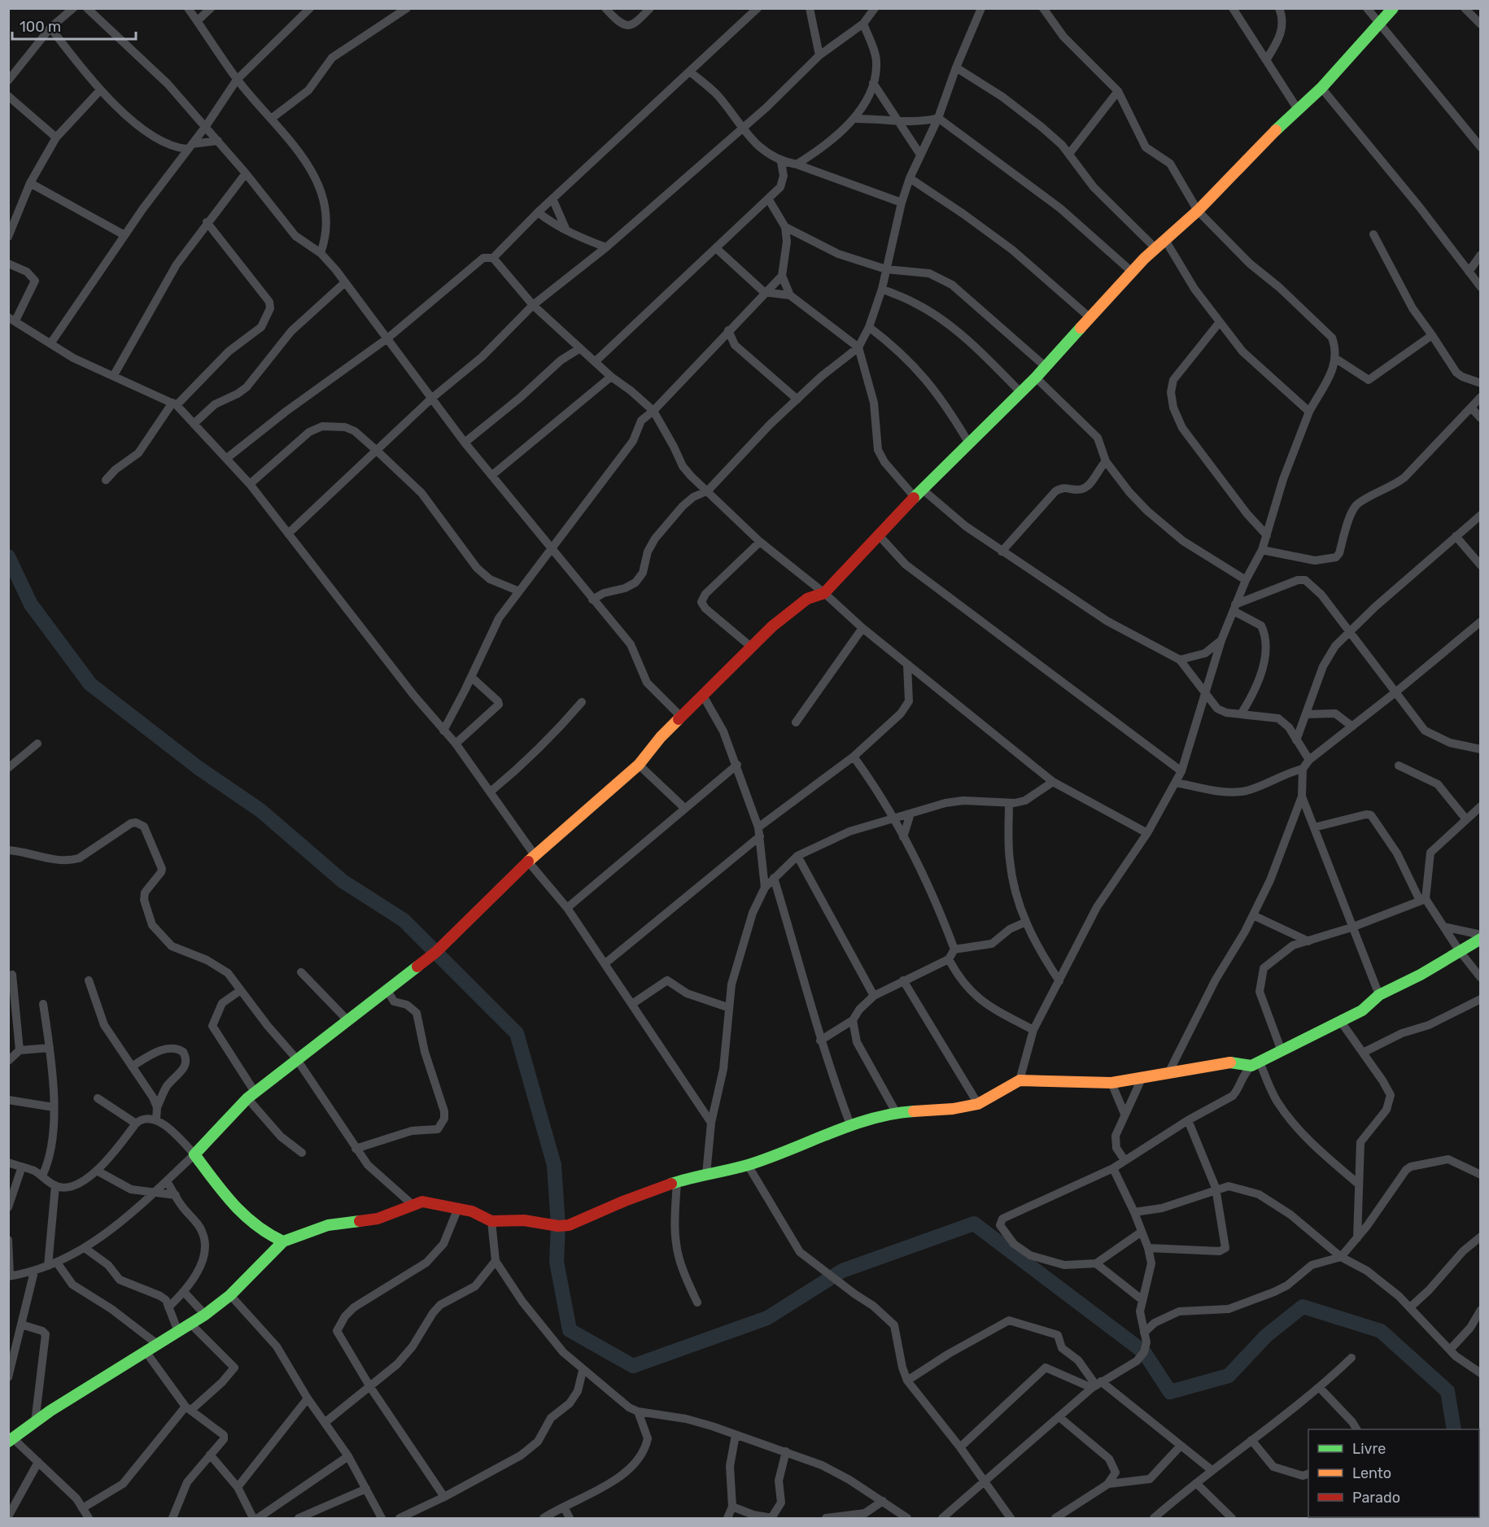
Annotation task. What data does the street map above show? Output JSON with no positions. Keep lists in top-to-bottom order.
{
  "legend": ["Livre", "Lento", "Parado"],
  "scale_bar": "100 m"
}
